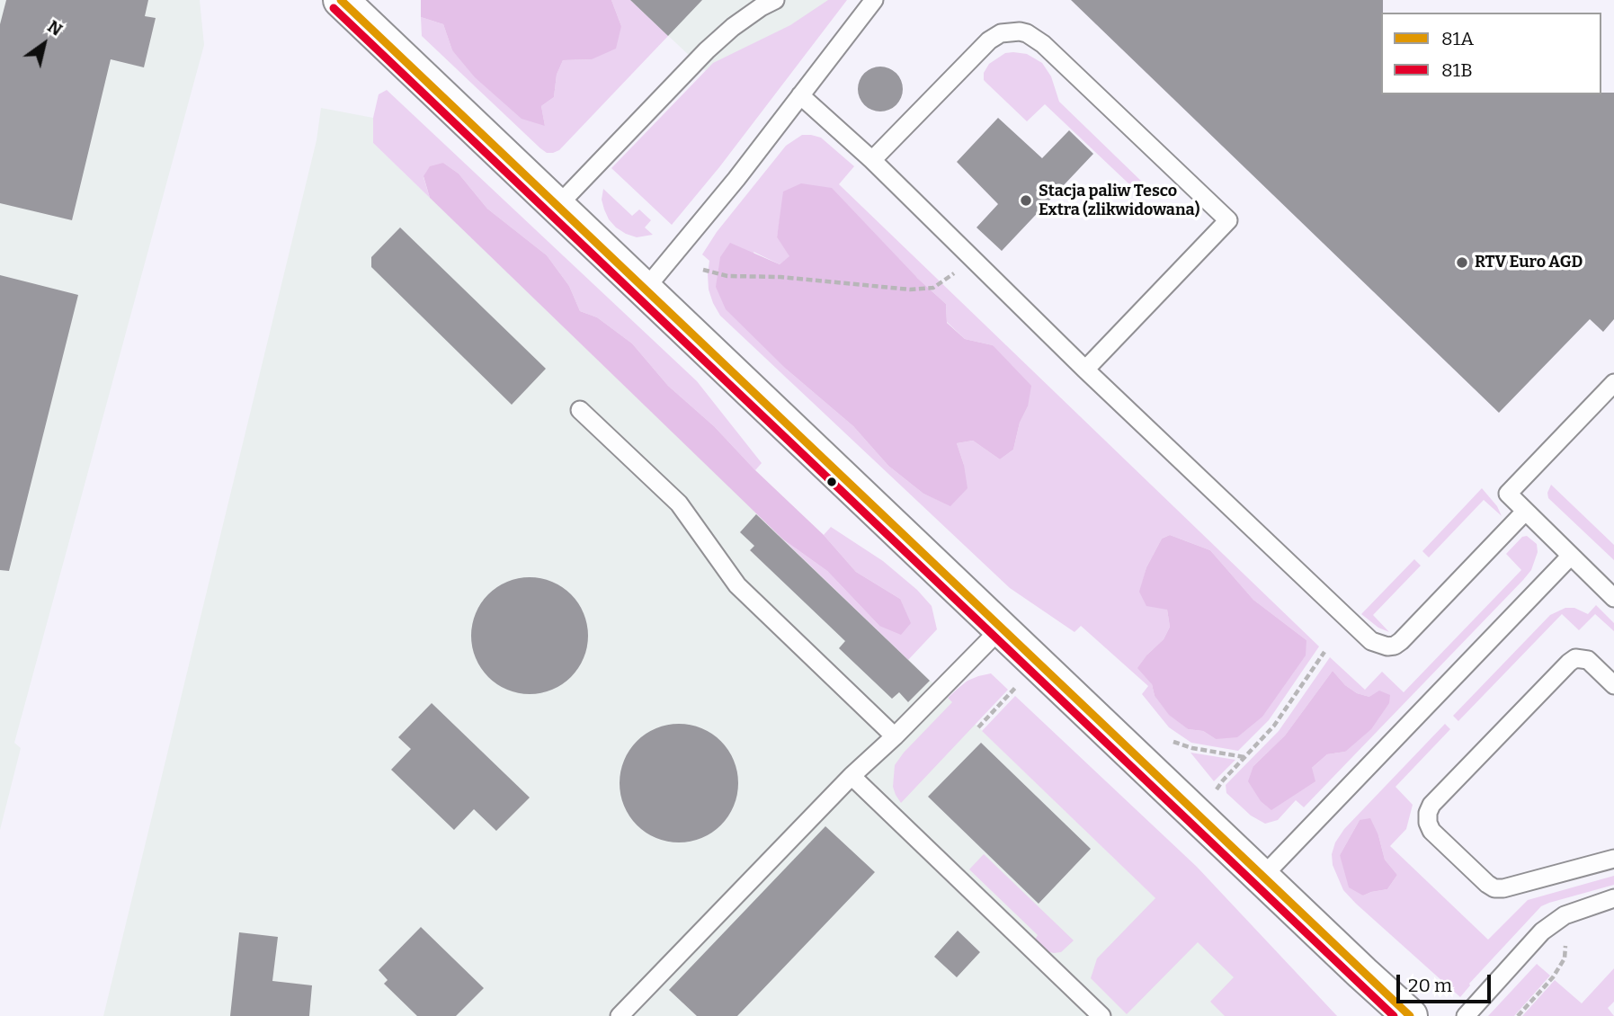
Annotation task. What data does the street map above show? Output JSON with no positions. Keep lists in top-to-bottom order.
{
  "places": ["Stacja paliw Tesco Extra (zlikwidowana)", "RTV Euro AGD"],
  "lines": ["transit line 81A", "transit line 81B"],
  "legend": ["81A", "81B"],
  "scale_bar": "20 m",
  "north": "top right"
}
